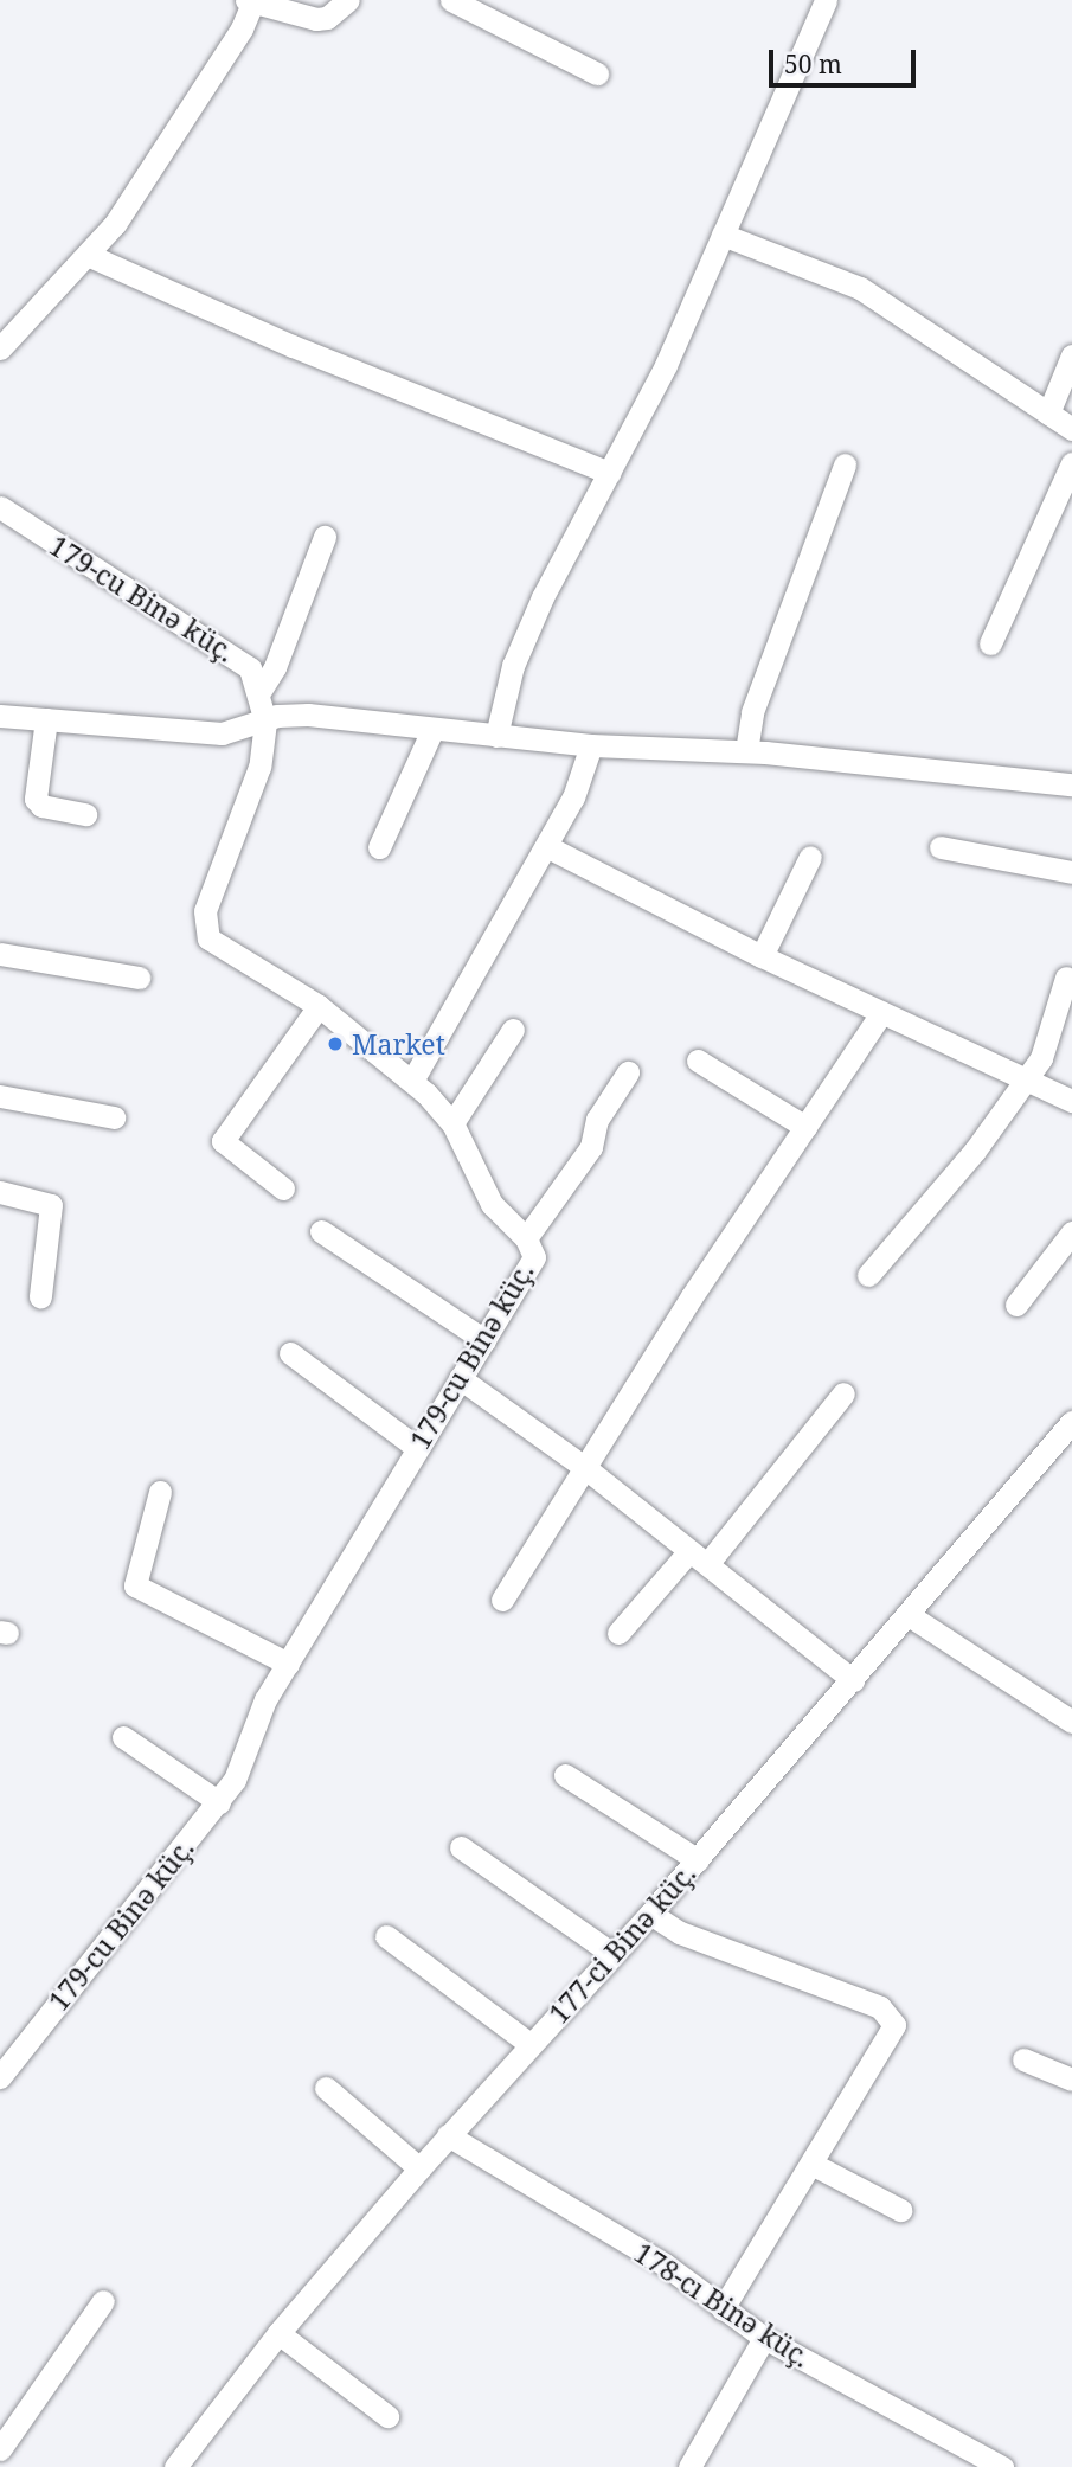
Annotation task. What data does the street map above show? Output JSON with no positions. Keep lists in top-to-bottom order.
{
  "streets": {
    "street": ["179-cu Binə küç.", "177-ci Binə küç.", "178-cı Binə küç."]
  },
  "crossings": [
    ["177-ci Binə küç.", "178-cı Binə küç."]
  ],
  "places": ["Market"],
  "scale_bar": "50 m"
}
